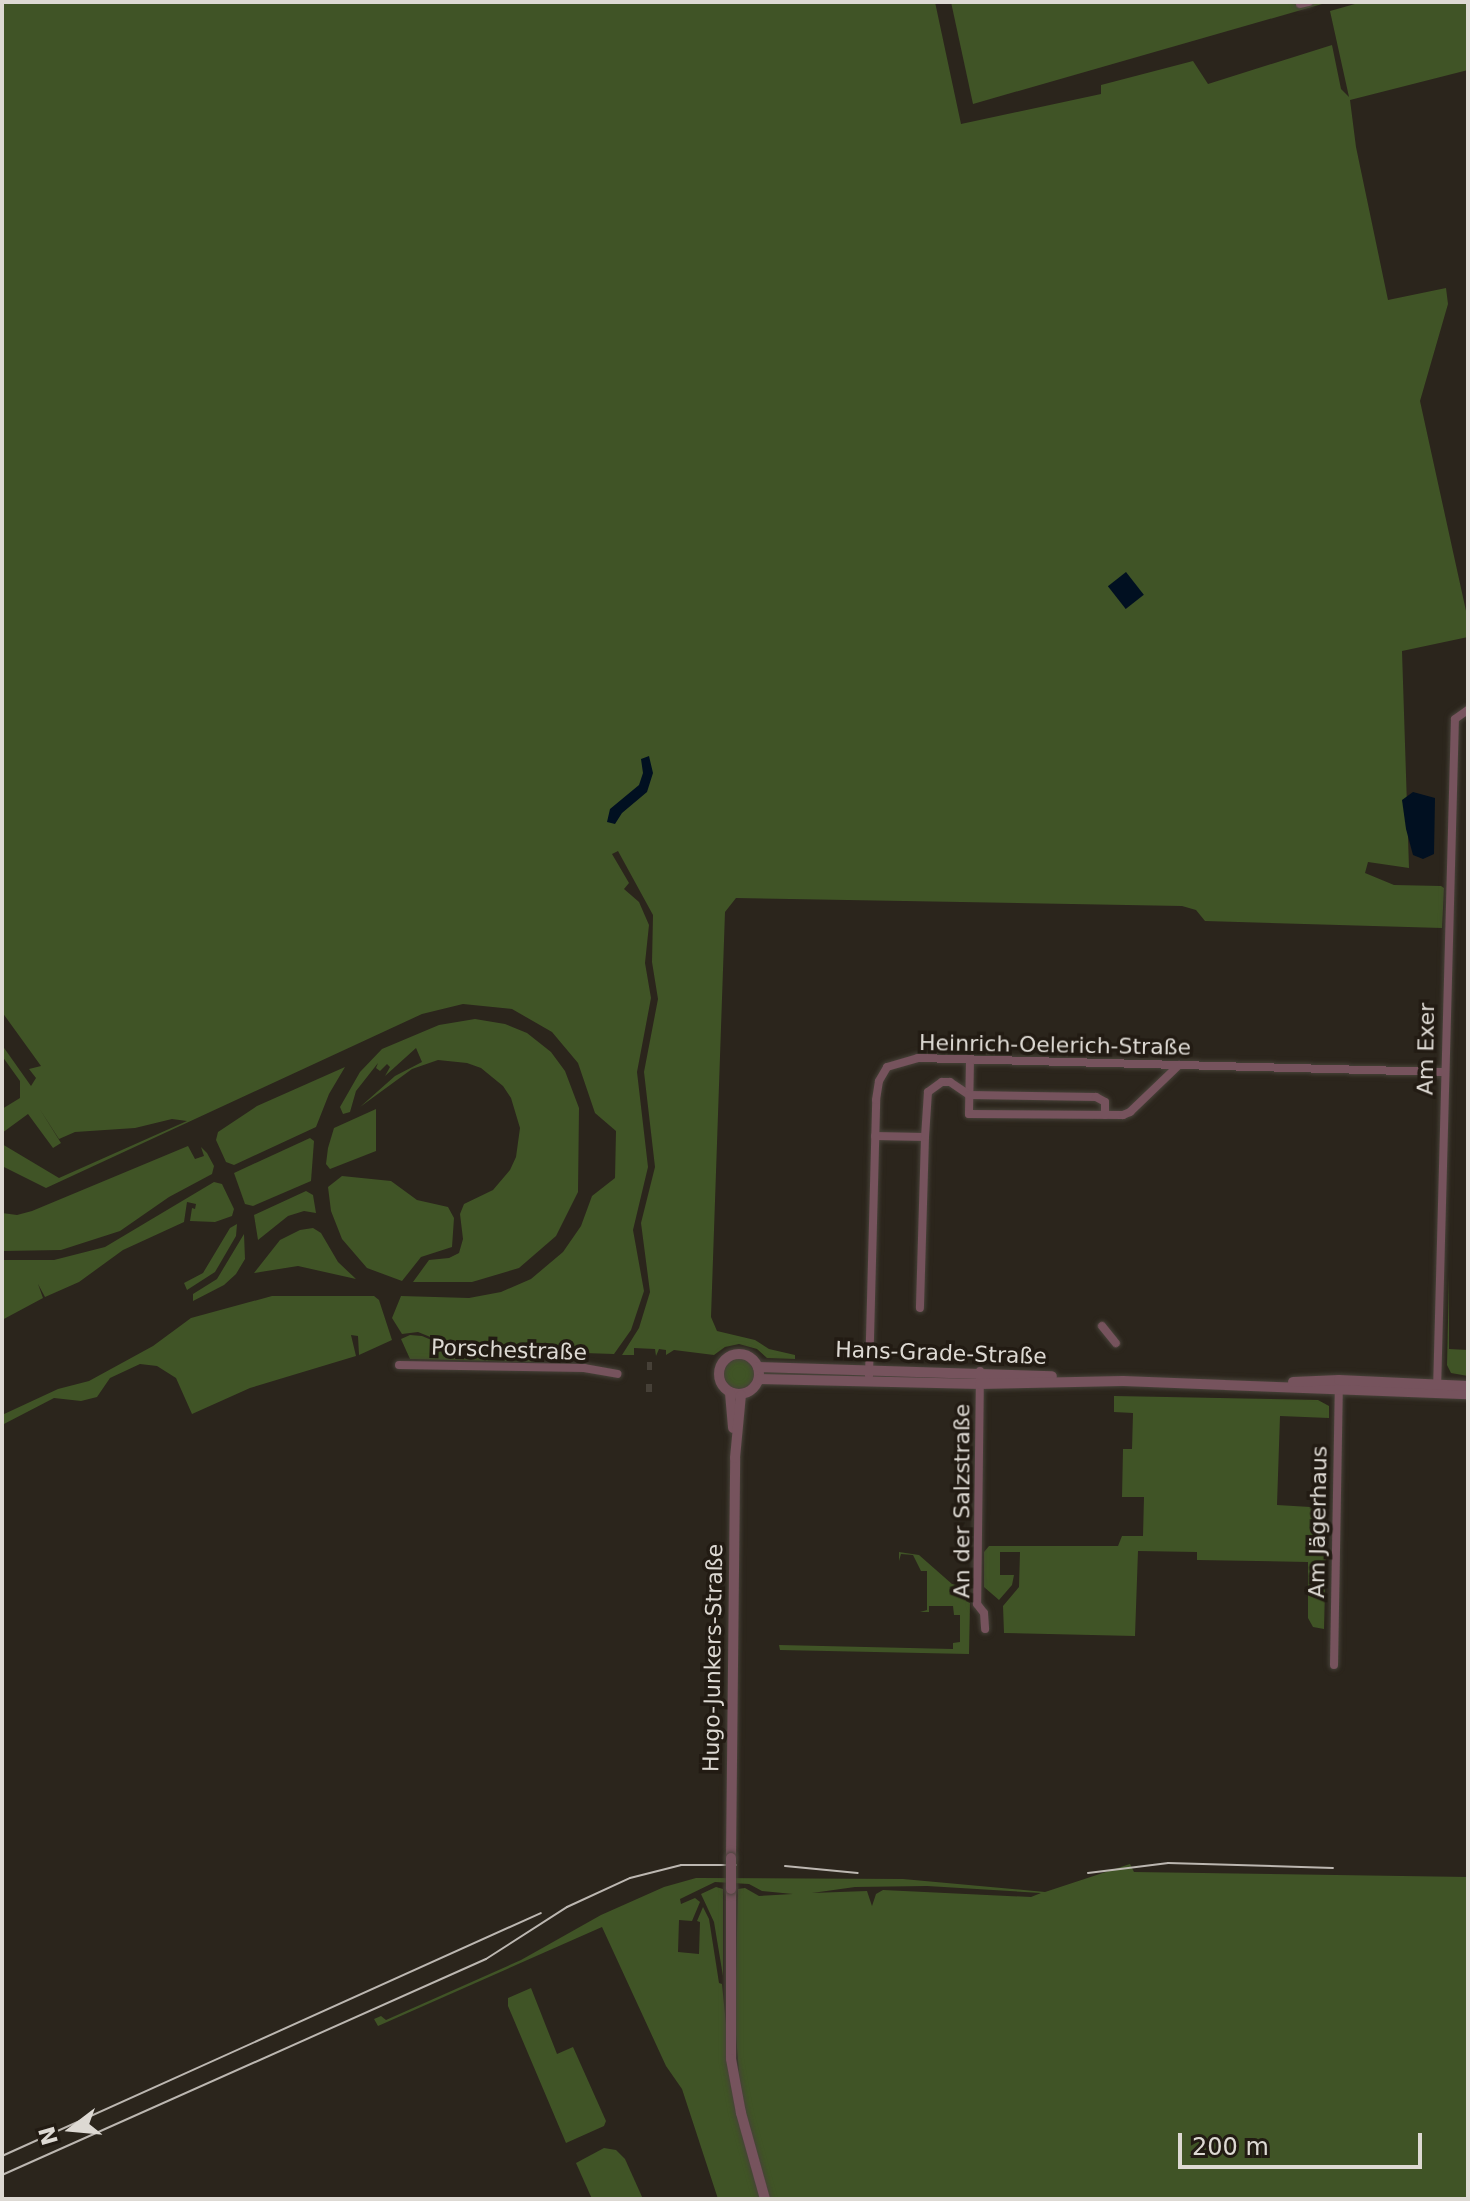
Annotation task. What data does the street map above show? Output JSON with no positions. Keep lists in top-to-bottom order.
{
  "streets": {
    "street": [
      "Heinrich-Oelerich-Straße",
      "Am Exer",
      "Porschestraße",
      "Hans-Grade-Straße",
      "An der Salzstraße",
      "Am Jägerhaus",
      "Hugo-Junkers-Straße"
    ]
  },
  "crossings": [
    ["Heinrich-Oelerich-Straße", "Am Exer"],
    ["Heinrich-Oelerich-Straße", "Hans-Grade-Straße"],
    ["Am Exer", "Hans-Grade-Straße"],
    ["Hans-Grade-Straße", "An der Salzstraße"],
    ["Hans-Grade-Straße", "Am Jägerhaus"],
    ["Hans-Grade-Straße", "Hugo-Junkers-Straße"]
  ],
  "scale_bar": "200 m",
  "north": "left"
}
